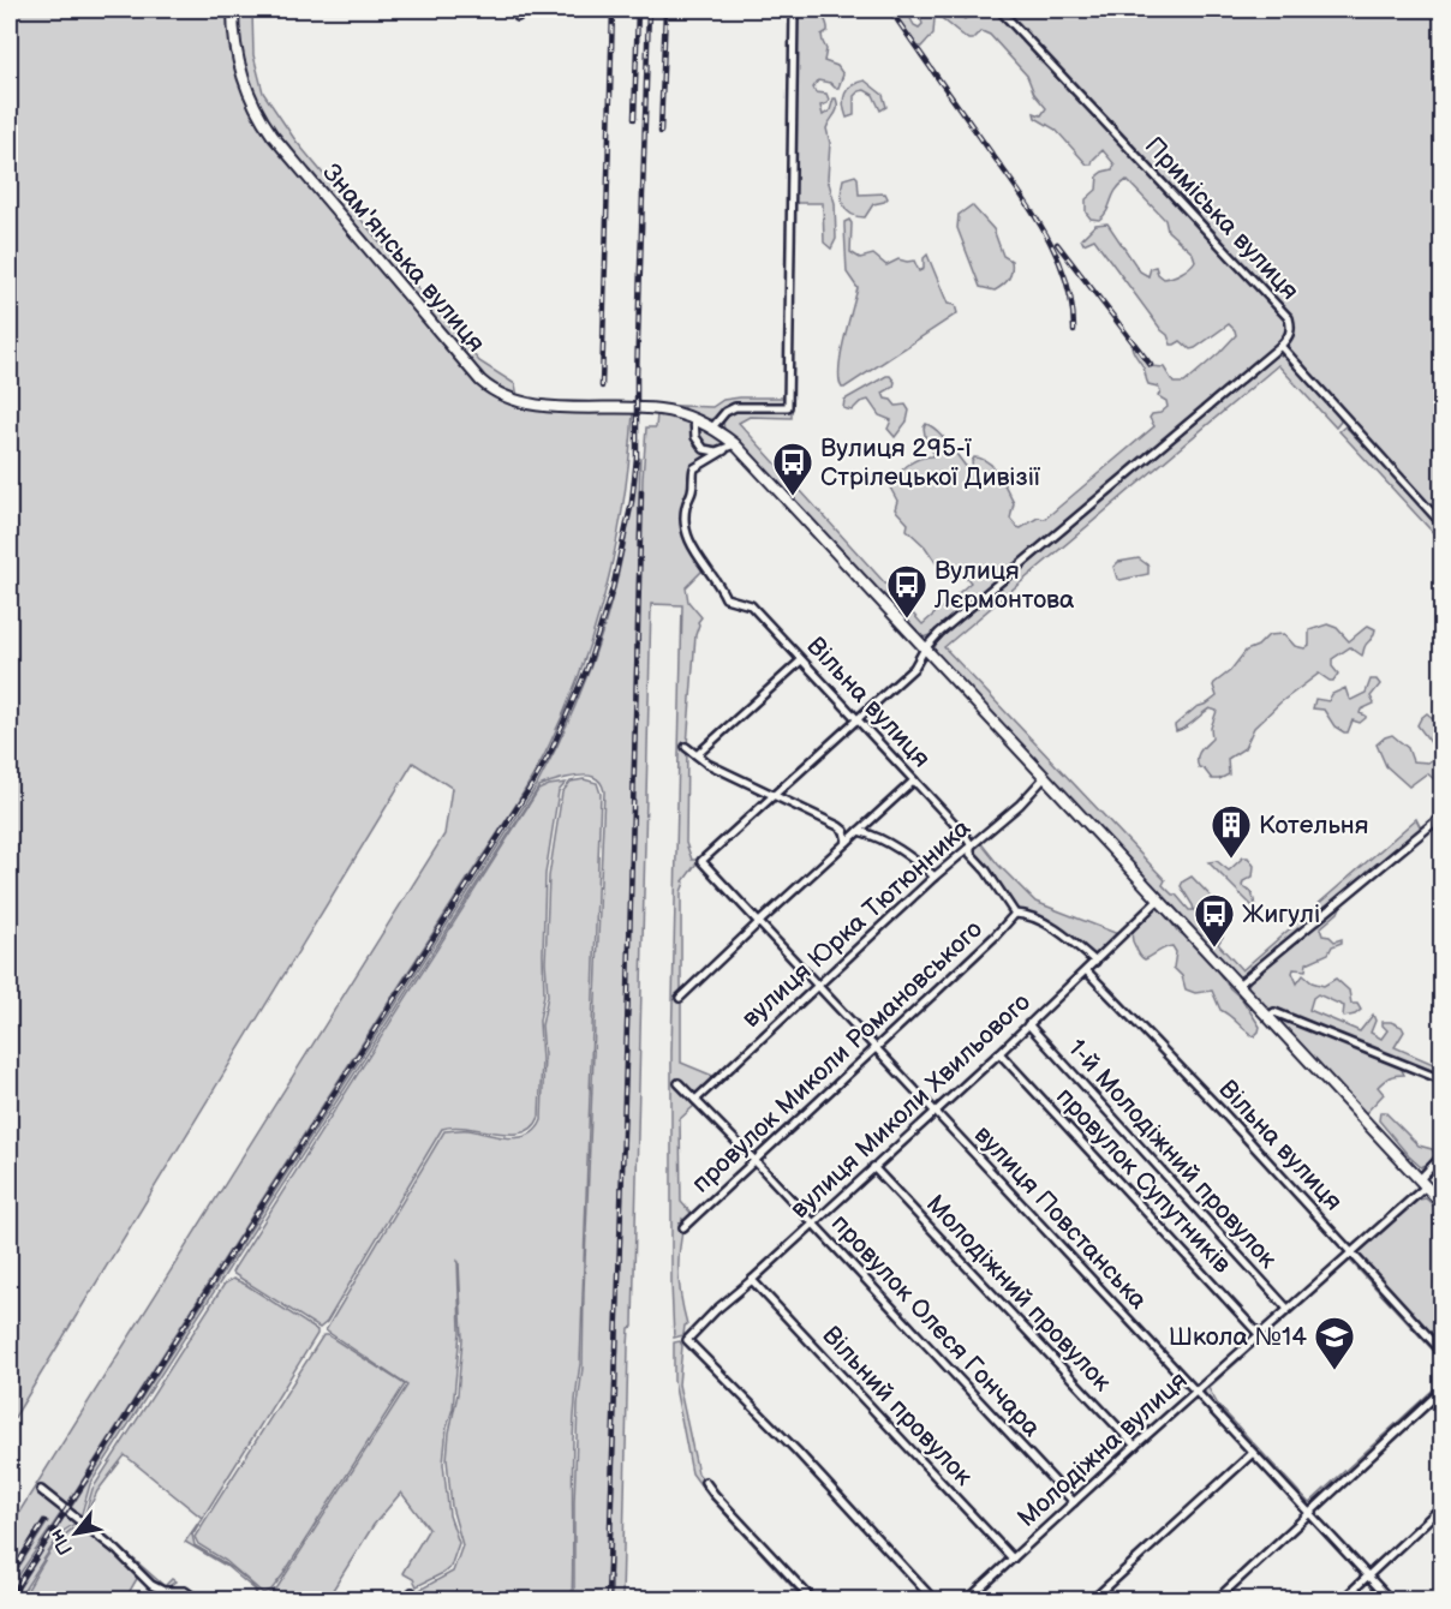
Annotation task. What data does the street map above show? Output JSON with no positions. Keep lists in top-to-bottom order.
{
  "streets": {
    "street": [
      "Приміська вулиця",
      "Знам'янська вулиця",
      "Вільна вулиця",
      "вулиця Юрка Тютюнника",
      "провулок Миколи Романовського",
      "вулиця Миколи Хвильового",
      "1-й Молодіжний провулок",
      "провулок Супутників",
      "вулиця Повстанська",
      "Молодіжний провулок",
      "провулок Олеся Гончара",
      "Вільний провулок",
      "Молодіжна вулиця"
    ]
  },
  "crossings": [
    ["Знам'янська вулиця", "Вільна вулиця"],
    ["Знам'янська вулиця", "вулиця Юрка Тютюнника"],
    ["Знам'янська вулиця", "вулиця Миколи Хвильового"],
    ["Знам'янська вулиця", "Молодіжна вулиця"],
    ["Вільна вулиця", "вулиця Юрка Тютюнника"],
    ["Вільна вулиця", "провулок Миколи Романовського"],
    ["Вільна вулиця", "вулиця Миколи Хвильового"],
    ["Вільна вулиця", "Молодіжна вулиця"],
    ["вулиця Юрка Тютюнника", "вулиця Повстанська"],
    ["вулиця Юрка Тютюнника", "провулок Олеся Гончара"],
    ["провулок Миколи Романовського", "вулиця Повстанська"],
    ["провулок Миколи Романовського", "провулок Олеся Гончара"],
    ["вулиця Миколи Хвильового", "1-й Молодіжний провулок"],
    ["вулиця Миколи Хвильового", "провулок Супутників"],
    ["вулиця Миколи Хвильового", "вулиця Повстанська"],
    ["вулиця Миколи Хвильового", "Молодіжний провулок"],
    ["вулиця Миколи Хвильового", "провулок Олеся Гончара"],
    ["вулиця Миколи Хвильового", "Вільний провулок"],
    ["1-й Молодіжний провулок", "Молодіжна вулиця"],
    ["провулок Супутників", "Молодіжна вулиця"],
    ["вулиця Повстанська", "Молодіжна вулиця"],
    ["Молодіжний провулок", "Молодіжна вулиця"],
    ["провулок Олеся Гончара", "Молодіжна вулиця"],
    ["Вільний провулок", "Молодіжна вулиця"]
  ],
  "places": {
    "bus stop": ["Вулиця 295-ї Стрілецької Дивізії", "Вулиця Лєрмонтова", "Жигулі"],
    "building": ["Котельня"],
    "school or university": ["Школа №14"]
  },
  "north": "bottom left"
}
